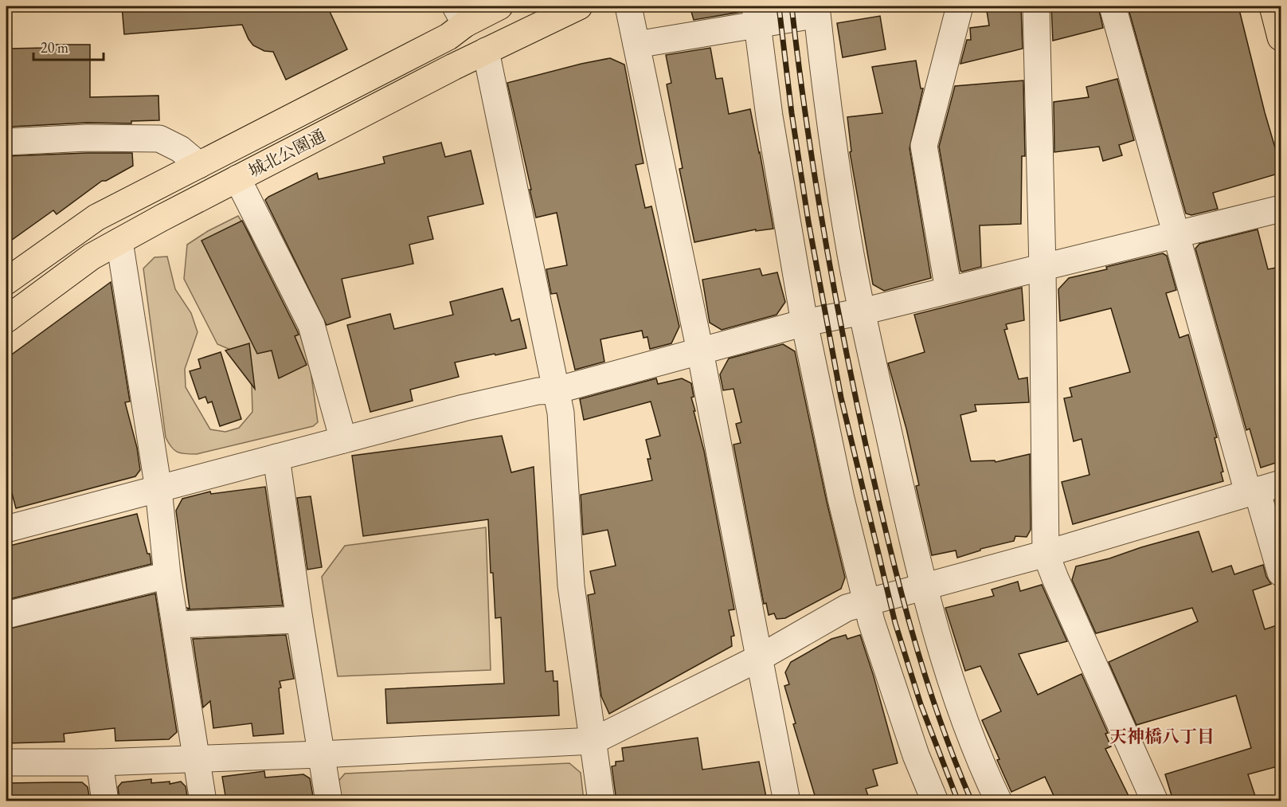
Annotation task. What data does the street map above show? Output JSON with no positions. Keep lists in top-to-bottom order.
{
  "streets": {
    "main road": ["城北公園通"]
  },
  "districts": ["天神橋八丁目"],
  "scale_bar": "20 m"
}
